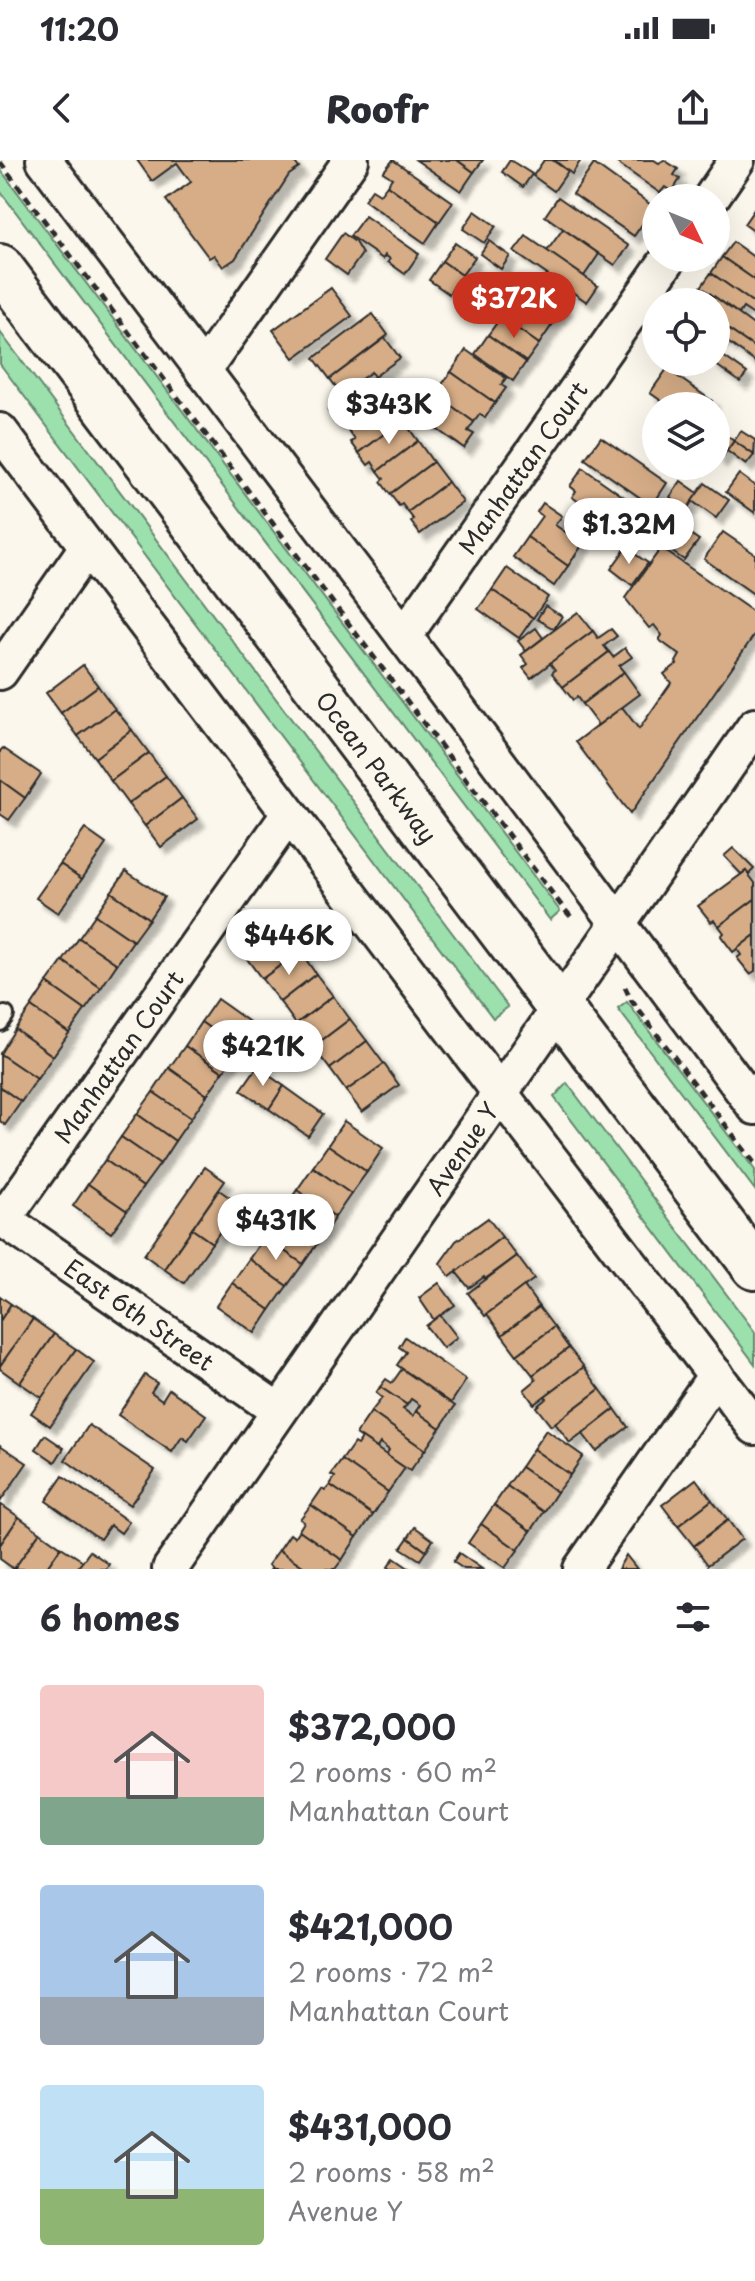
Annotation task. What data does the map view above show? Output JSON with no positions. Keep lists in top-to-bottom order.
{
  "streets": {
    "main road": ["Ocean Parkway"],
    "street": ["Manhattan Court", "Avenue Y", "East 6th Street"]
  },
  "crossings": [
    ["Manhattan Court", "East 6th Street"],
    ["Ocean Parkway", "Avenue Y"],
    ["Avenue Y", "East 6th Street"]
  ],
  "north": "bottom right",
  "page": {
    "status": "11:20",
    "header": "Roofr",
    "price": [
      "$372K",
      "$343K",
      "$1.32M",
      "$446K",
      "$421K",
      "$431K"
    ],
    "heading": "6 homes",
    "list": [
      {
        "name": "$372,000",
        "note": "2 rooms · 60 m² · Manhattan Court"
      },
      {
        "name": "$421,000",
        "note": "2 rooms · 72 m² · Manhattan Court"
      },
      {
        "name": "$431,000",
        "note": "2 rooms · 58 m² · Avenue Y"
      }
    ]
  }
}
